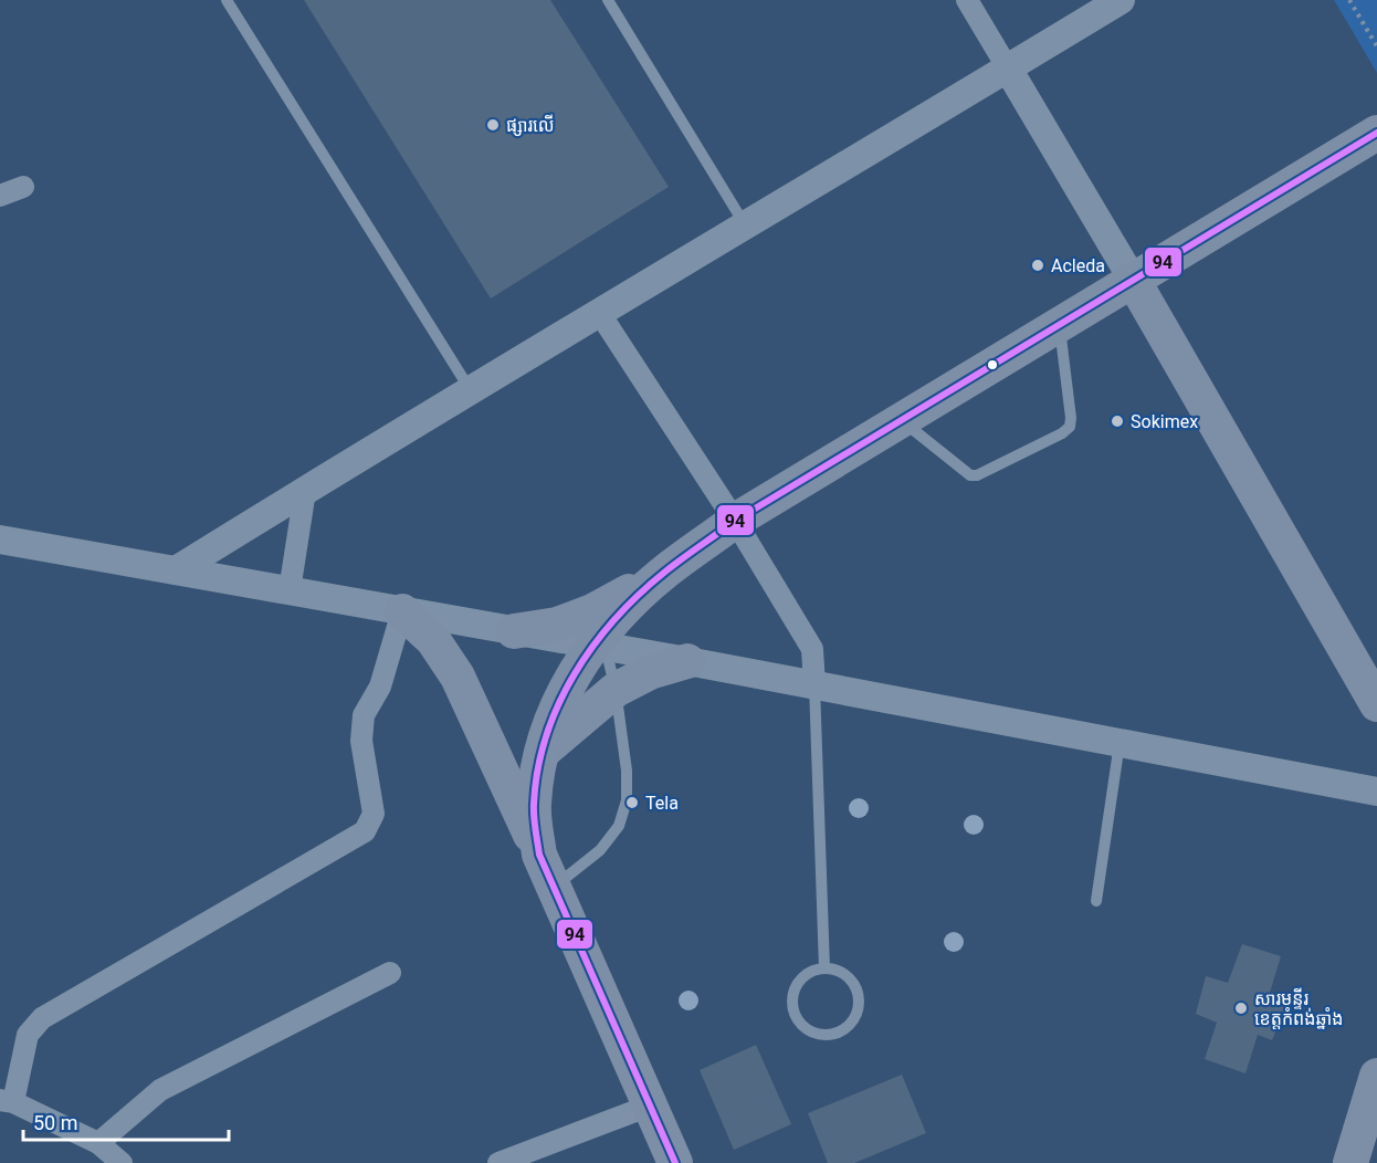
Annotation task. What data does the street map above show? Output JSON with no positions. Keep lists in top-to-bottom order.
{
  "places": [
    "ផ្សារលើ",
    "Acleda",
    "Sokimex",
    "Tela",
    "សារមន្ទីរ ខេត្តកំពង់ឆ្នាំង"
  ],
  "lines": ["transit line 94"],
  "scale_bar": "50 m"
}
